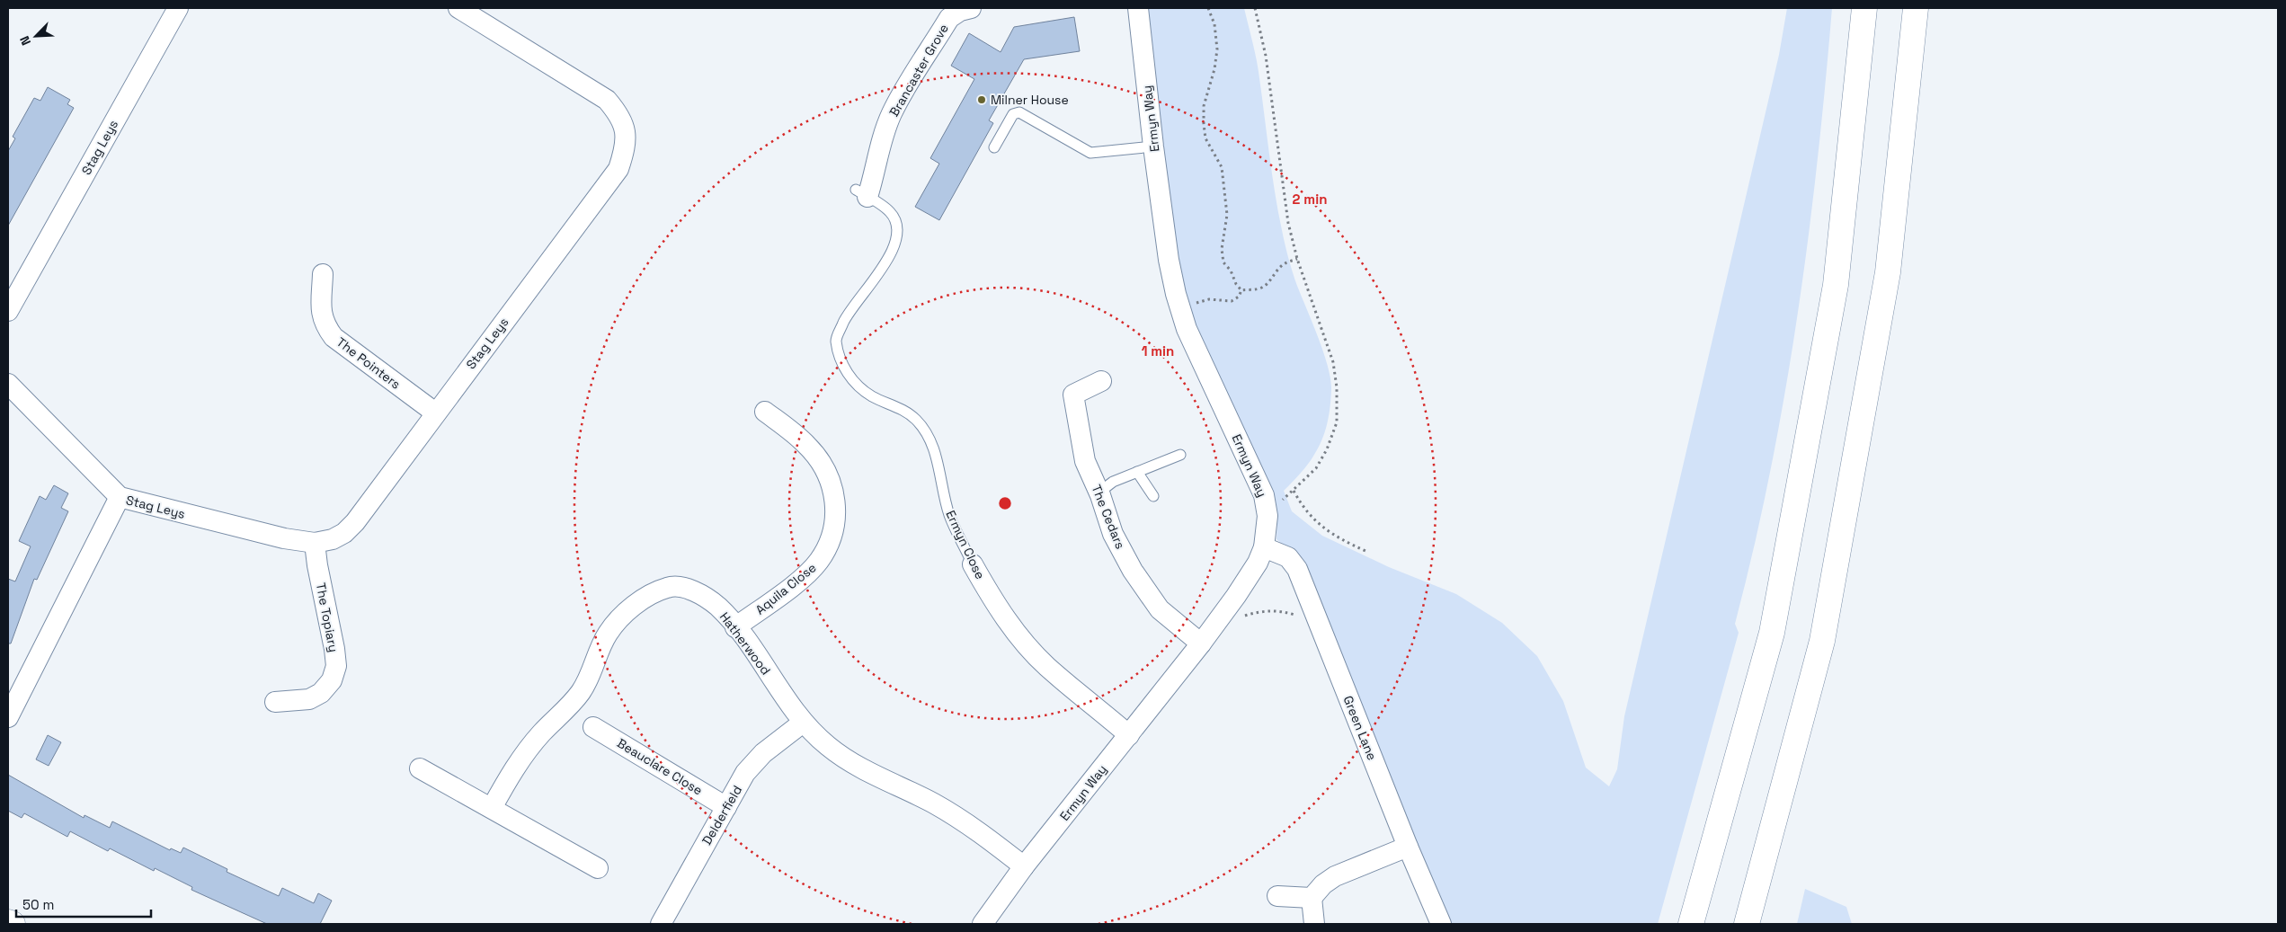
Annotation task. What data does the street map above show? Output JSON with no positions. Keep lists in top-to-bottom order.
{
  "streets": {
    "street": [
      "Brancaster Grove",
      "Ermyn Way",
      "Stag Leys",
      "The Pointers",
      "The Cedars",
      "Ermyn Close",
      "Aquila Close",
      "The Topiary",
      "Hatherwood",
      "Green Lane",
      "Beauclare Close",
      "Delderfield"
    ]
  },
  "crossings": [
    ["Brancaster Grove", "Ermyn Close"],
    ["Ermyn Way", "The Cedars"],
    ["Ermyn Way", "Ermyn Close"],
    ["Ermyn Way", "Hatherwood"],
    ["Ermyn Way", "Green Lane"],
    ["Stag Leys", "The Pointers"],
    ["Stag Leys", "The Topiary"],
    ["Aquila Close", "Hatherwood"],
    ["Hatherwood", "Delderfield"],
    ["Beauclare Close", "Delderfield"]
  ],
  "places": ["Milner House"],
  "scale_bar": "50 m",
  "north": "bottom left",
  "rings": ["2 min", "1 min"]
}
